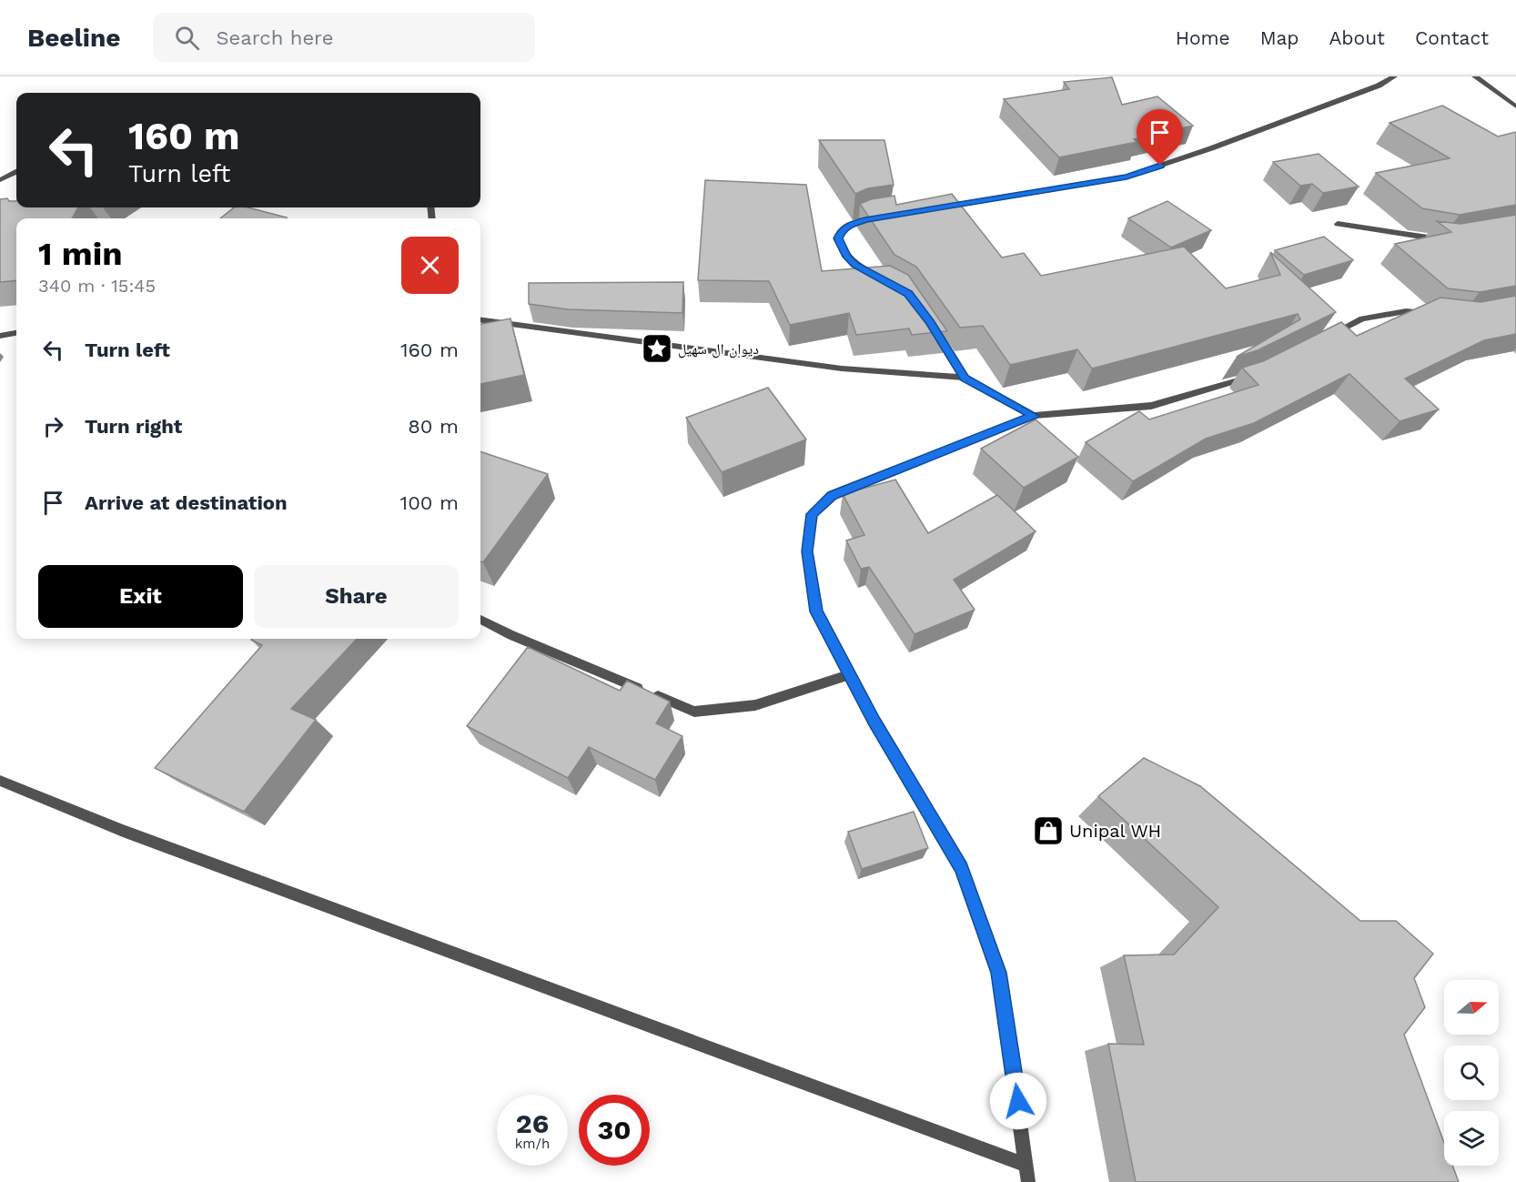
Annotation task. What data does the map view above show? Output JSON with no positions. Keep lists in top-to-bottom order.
{
  "places": {
    "place": ["ديوان ال سهيل"],
    "shop": ["Unipal WH"]
  },
  "north": "right",
  "page": {
    "header": "Beeline",
    "search": "Search here",
    "nav": [
      "Home",
      "Map",
      "About",
      "Contact"
    ],
    "turn": ["160 m", "Turn left"],
    "heading": ["1 min", "340 m · 15:45"],
    "list": [
      {
        "name": "Turn left",
        "value": "160 m"
      },
      {
        "name": "Turn right",
        "value": "80 m"
      },
      {
        "name": "Arrive at destination",
        "value": "100 m"
      }
    ],
    "buttons": ["Exit", "Share"],
    "speed": "26 km/h",
    "limit": "30"
  }
}
